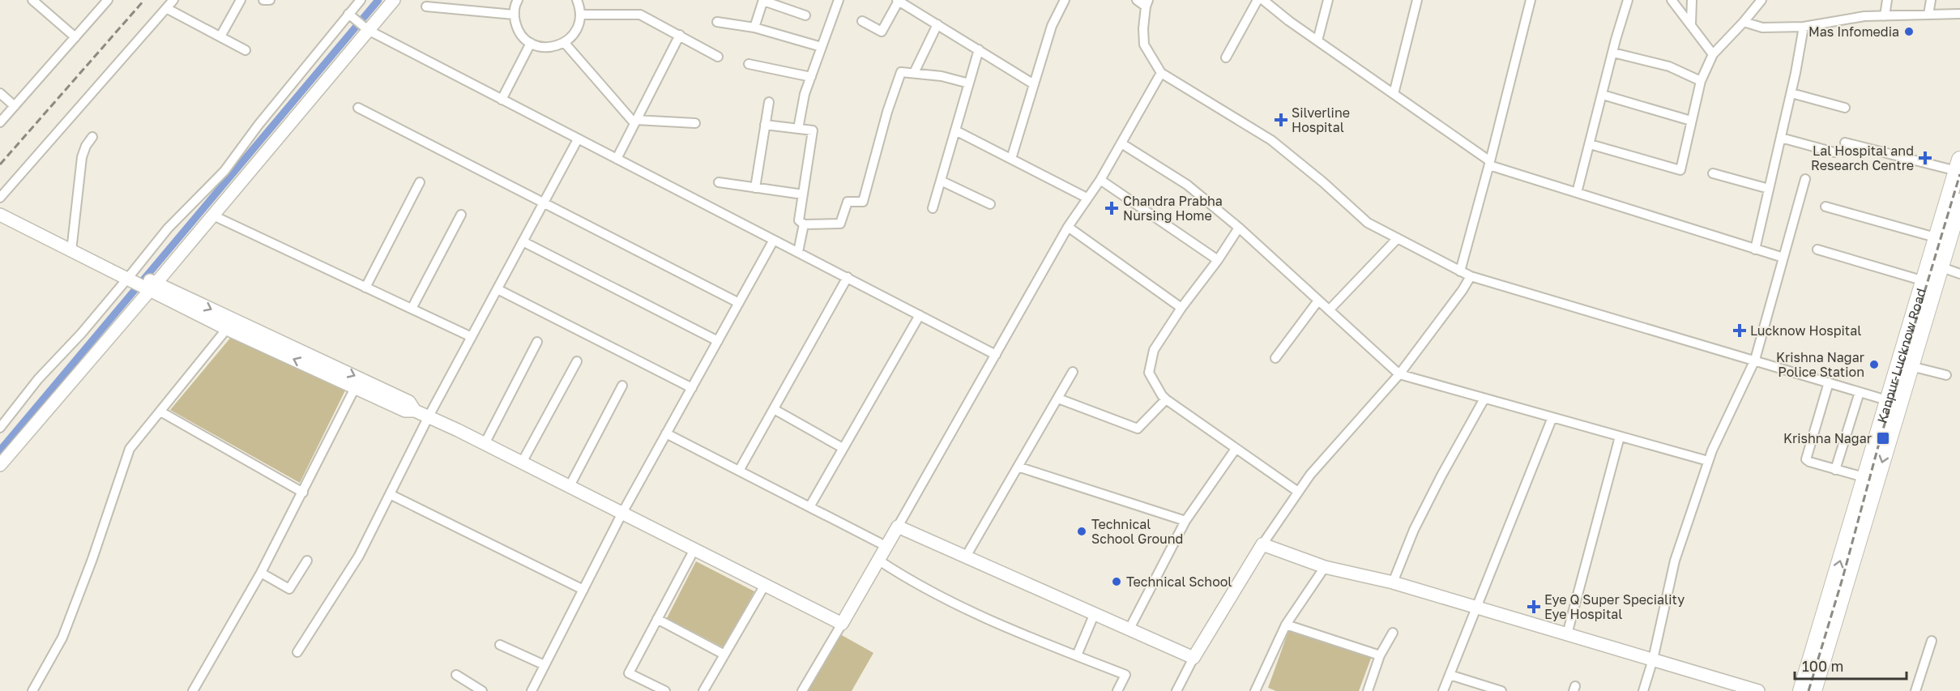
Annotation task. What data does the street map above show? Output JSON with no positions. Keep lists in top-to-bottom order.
{
  "streets": {
    "highway": ["Kanpur-Lucknow Road"]
  },
  "places": {
    "other": [
      "Mas Infomedia",
      "Krishna Nagar Police Station",
      "Technical School Ground",
      "Technical School"
    ],
    "health": [
      "Silverline Hospital",
      "Lal Hospital and Research Centre",
      "Chandra Prabha Nursing Home",
      "Lucknow Hospital",
      "Eye Q Super Speciality Eye Hospital"
    ],
    "transit": ["Krishna Nagar"]
  },
  "scale_bar": "100 m"
}
